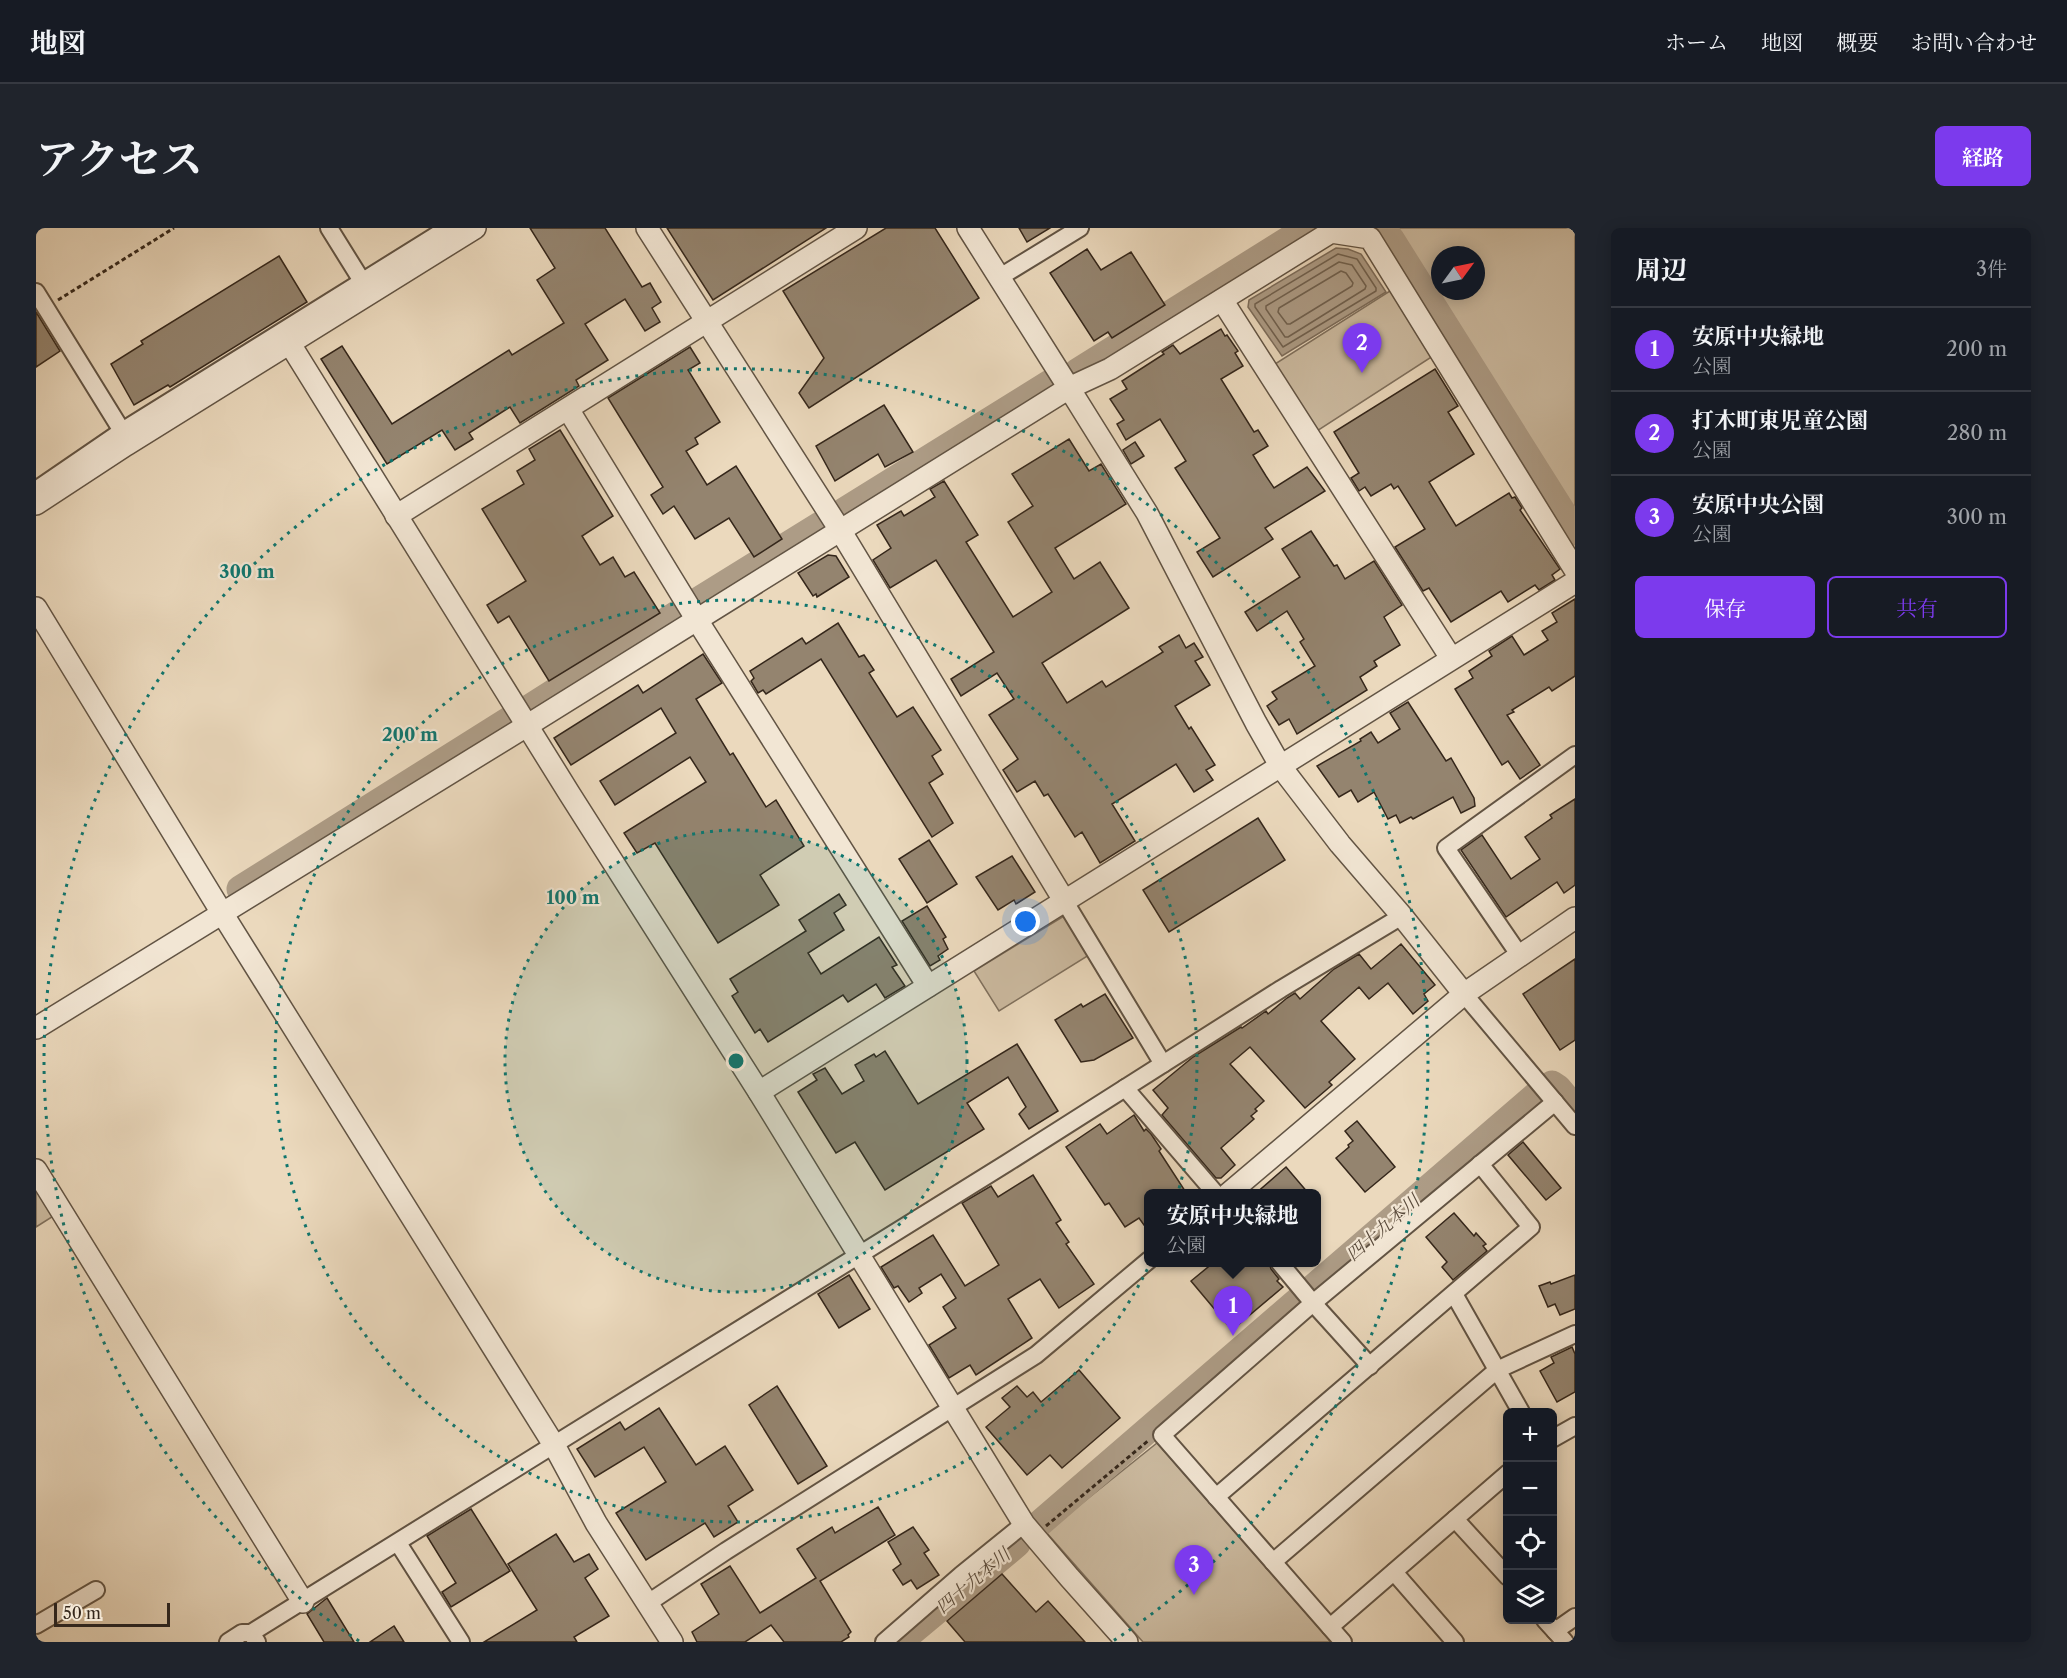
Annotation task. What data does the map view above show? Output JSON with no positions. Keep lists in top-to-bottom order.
{
  "water": ["四十九本川"],
  "scale_bar": "50 m",
  "north": "top right",
  "page": {
    "header": "地図",
    "nav": [
      "ホーム",
      "地図",
      "概要",
      "お問い合わせ"
    ],
    "title": "アクセス",
    "buttons": [
      "経路",
      ["保存", "共有"]
    ],
    "heading": ["周辺", "3件"],
    "list": [
      {
        "mark": "1",
        "name": "安原中央緑地",
        "note": "公園",
        "value": "200 m"
      },
      {
        "mark": "2",
        "name": "打木町東児童公園",
        "note": "公園",
        "value": "280 m"
      },
      {
        "mark": "3",
        "name": "安原中央公園",
        "note": "公園",
        "value": "300 m"
      }
    ],
    "pins": ["2", "1", "3"],
    "popup": ["安原中央緑地", "公園"],
    "map_buttons": ["+", "−"],
    "scale": "50 m"
  },
  "rings": ["300 m", "200 m", "100 m"]
}
